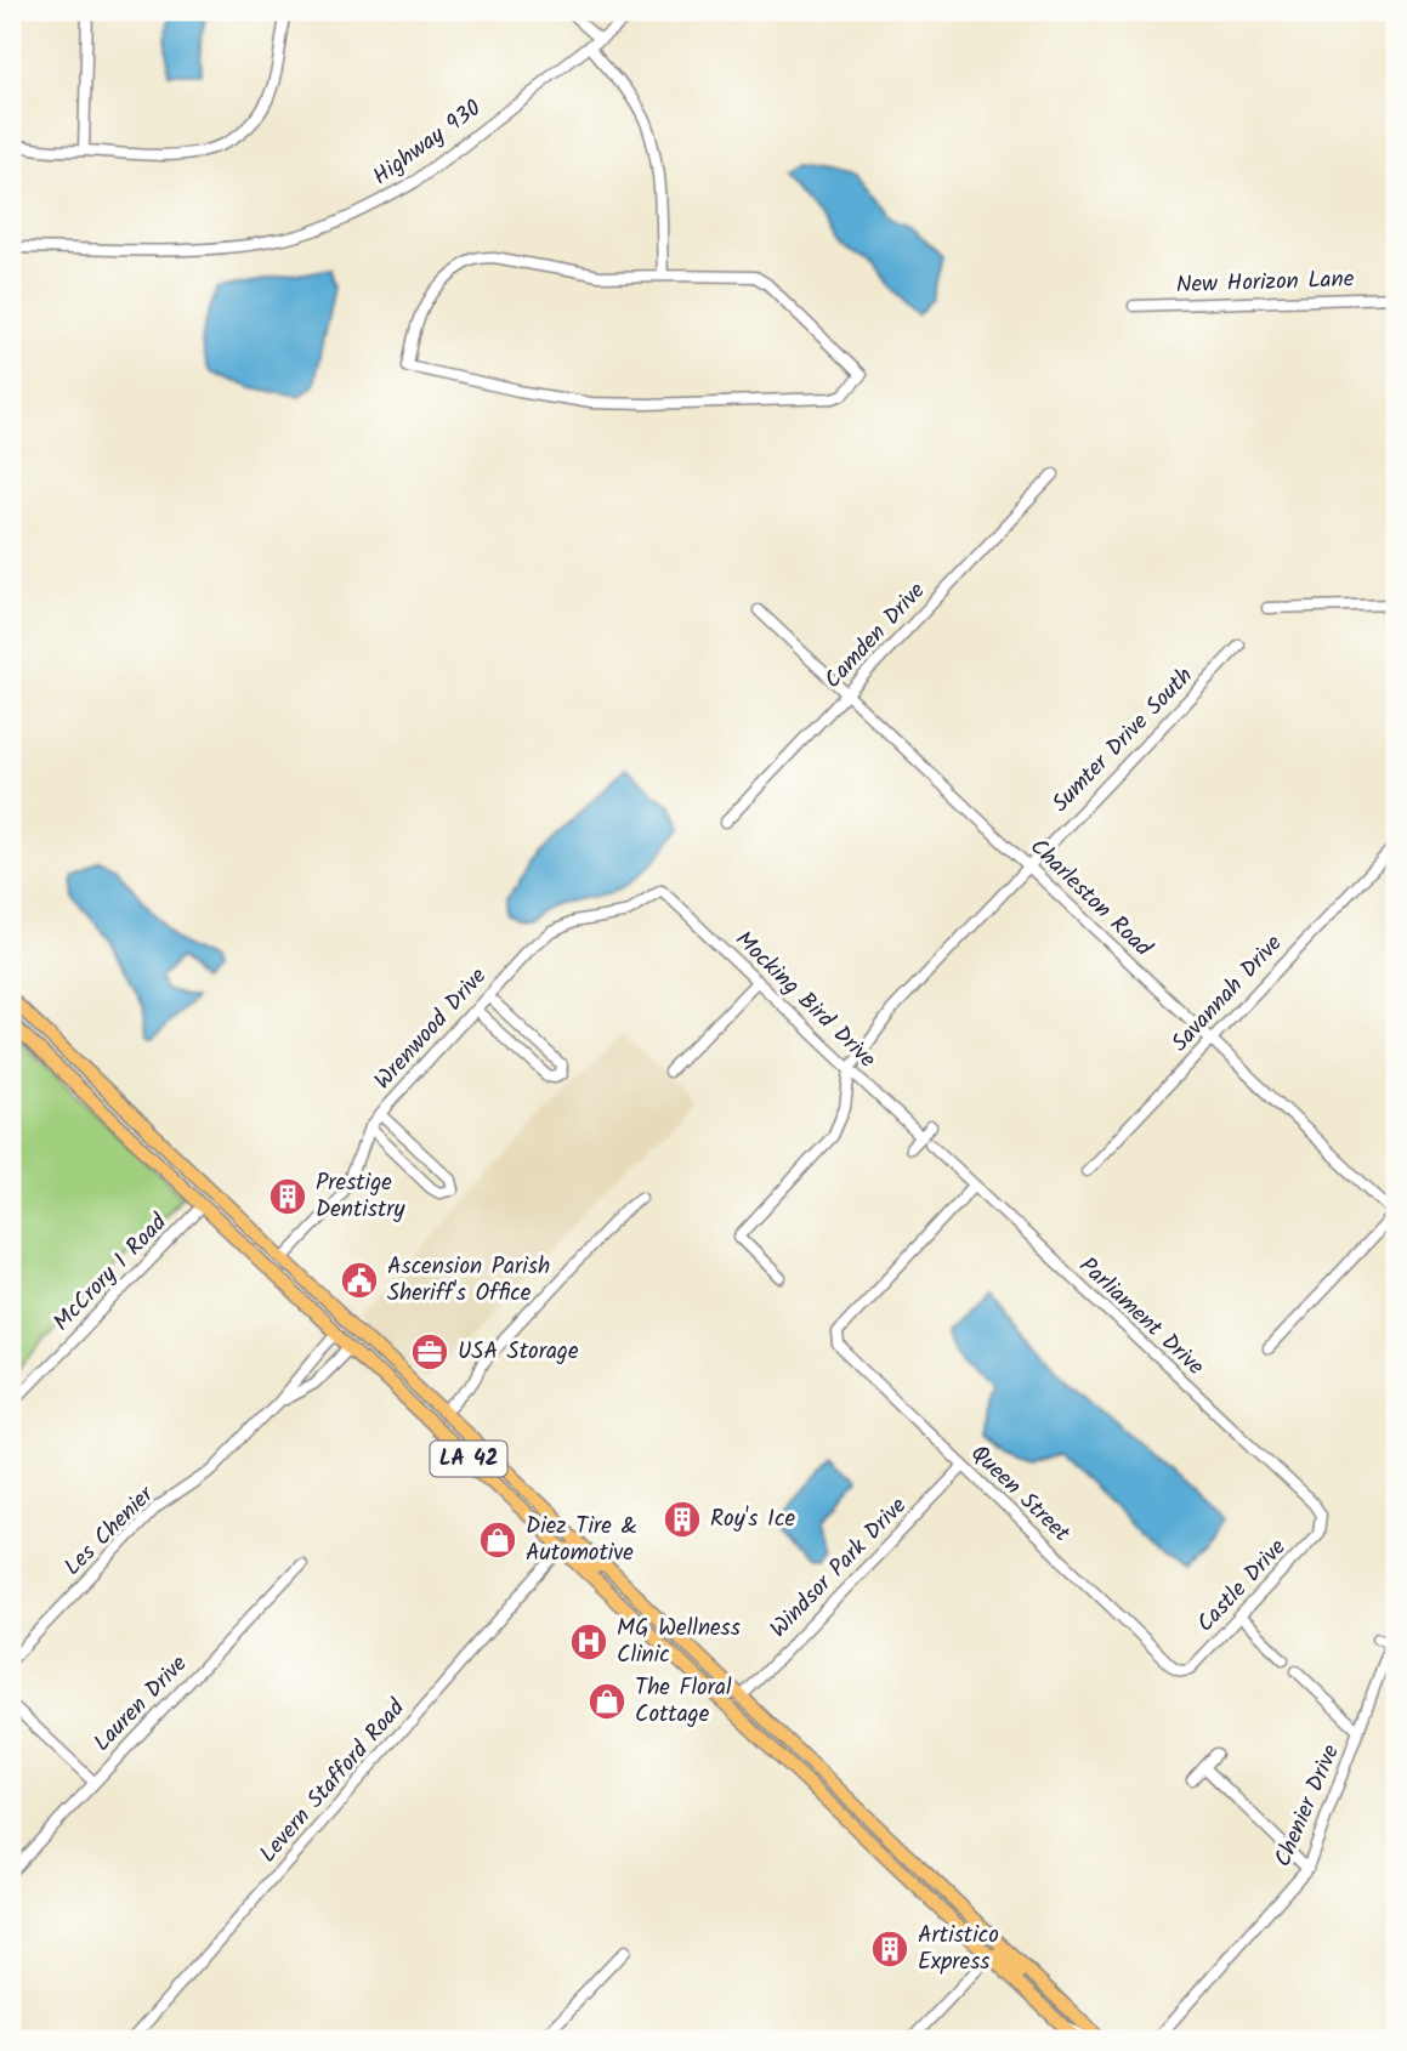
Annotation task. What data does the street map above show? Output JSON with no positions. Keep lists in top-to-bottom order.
{
  "streets": {
    "main road": ["LA 42"],
    "street": [
      "Highway 930",
      "New Horizon Lane",
      "Camden Drive",
      "Sumter Drive South",
      "Charleston Road",
      "Savannah Drive",
      "Mocking Bird Drive",
      "Wrenwood Drive",
      "McCrory 1 Road",
      "Parliament Drive",
      "Queen Street",
      "Les Chenier",
      "Windsor Park Drive",
      "Castle Drive",
      "Lauren Drive",
      "Levern Stafford Road",
      "Chenier Drive"
    ]
  },
  "crossings": [
    ["Camden Drive", "Charleston Road"],
    ["Sumter Drive South", "Charleston Road"],
    ["Sumter Drive South", "Mocking Bird Drive"],
    ["Charleston Road", "Savannah Drive"],
    ["Mocking Bird Drive", "Wrenwood Drive"],
    ["Mocking Bird Drive", "Parliament Drive"],
    ["Wrenwood Drive", "LA 42"],
    ["McCrory 1 Road", "LA 42"],
    ["Parliament Drive", "Queen Street"],
    ["Parliament Drive", "Castle Drive"],
    ["LA 42", "Les Chenier"],
    ["LA 42", "Windsor Park Drive"],
    ["LA 42", "Levern Stafford Road"],
    ["Queen Street", "Windsor Park Drive"],
    ["Queen Street", "Castle Drive"]
  ],
  "places": {
    "building": ["Prestige Dentistry", "Roy's Ice", "Artistico Express"],
    "public building": ["Ascension Parish Sheriff's Office"],
    "office": ["USA Storage"],
    "shop": ["Diez Tire & Automotive", "The Floral Cottage"],
    "hospital": ["MG Wellness Clinic"]
  }
}
